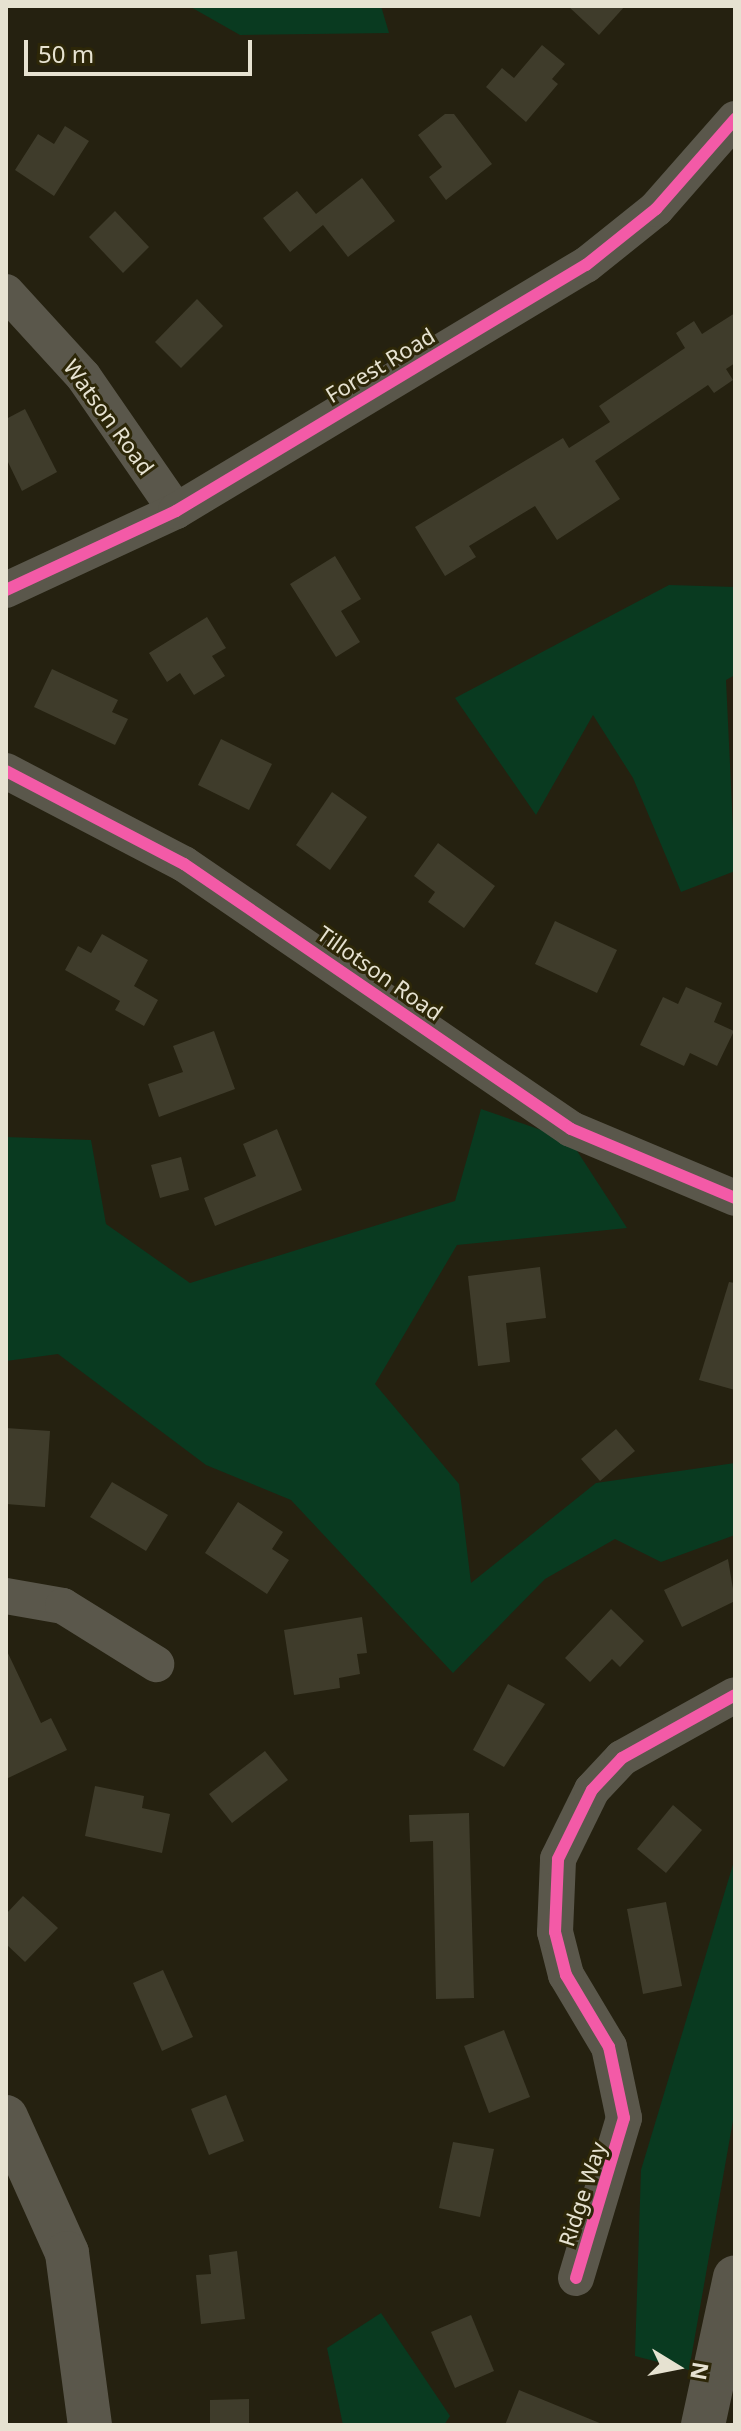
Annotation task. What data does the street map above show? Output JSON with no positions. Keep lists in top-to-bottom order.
{
  "streets": {
    "street": [
      "Forest Road",
      "Watson Road",
      "Tillotson Road",
      "Ridge Way"
    ]
  },
  "crossings": [
    ["Forest Road", "Watson Road"]
  ],
  "scale_bar": "50 m",
  "north": "right"
}
